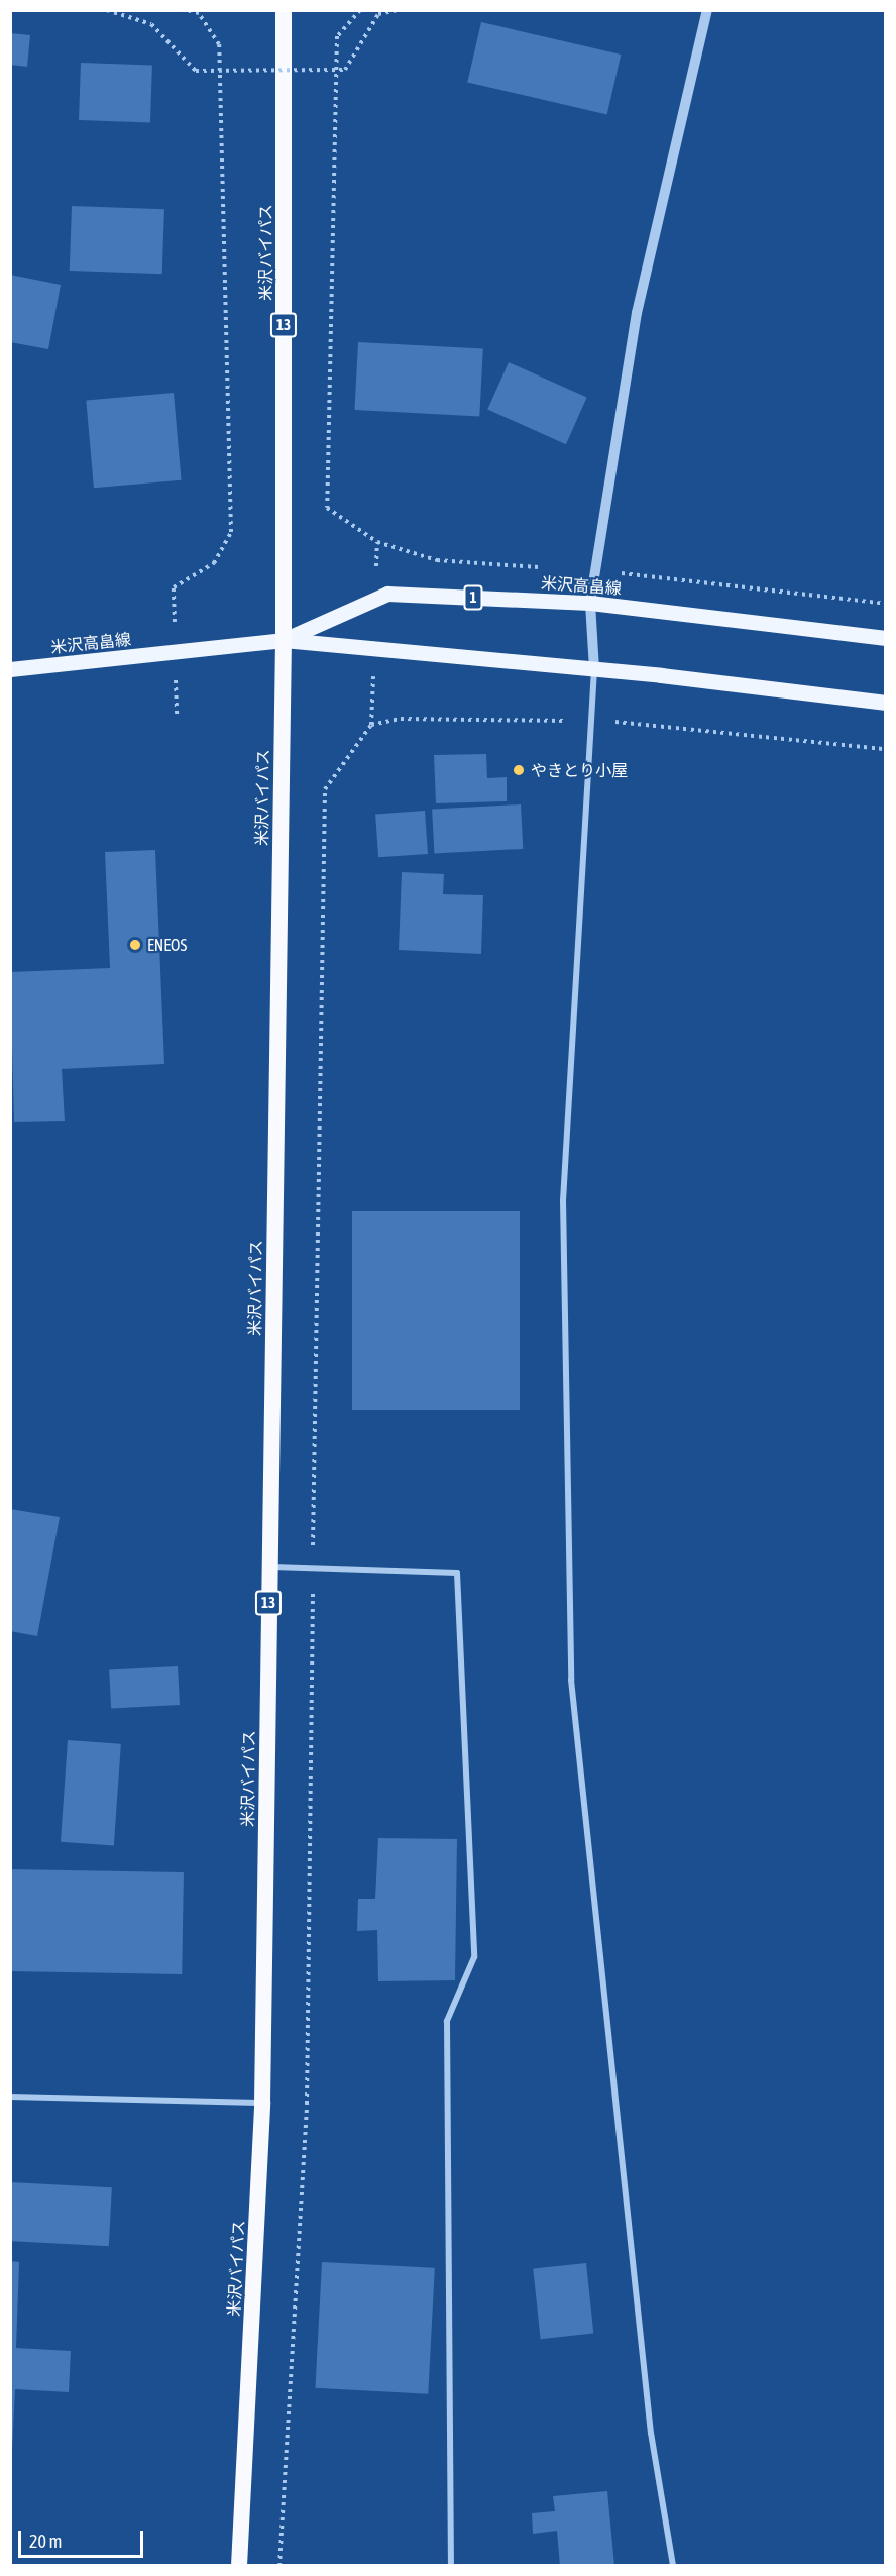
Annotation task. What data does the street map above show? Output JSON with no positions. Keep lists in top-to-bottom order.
{
  "streets": {
    "highway": ["米沢バイパス", "13"],
    "main road": ["米沢高畠線", "1"]
  },
  "crossings": [
    ["米沢バイパス", "米沢高畠線"]
  ],
  "places": ["やきとり小屋", "ENEOS"],
  "scale_bar": "20 m"
}
